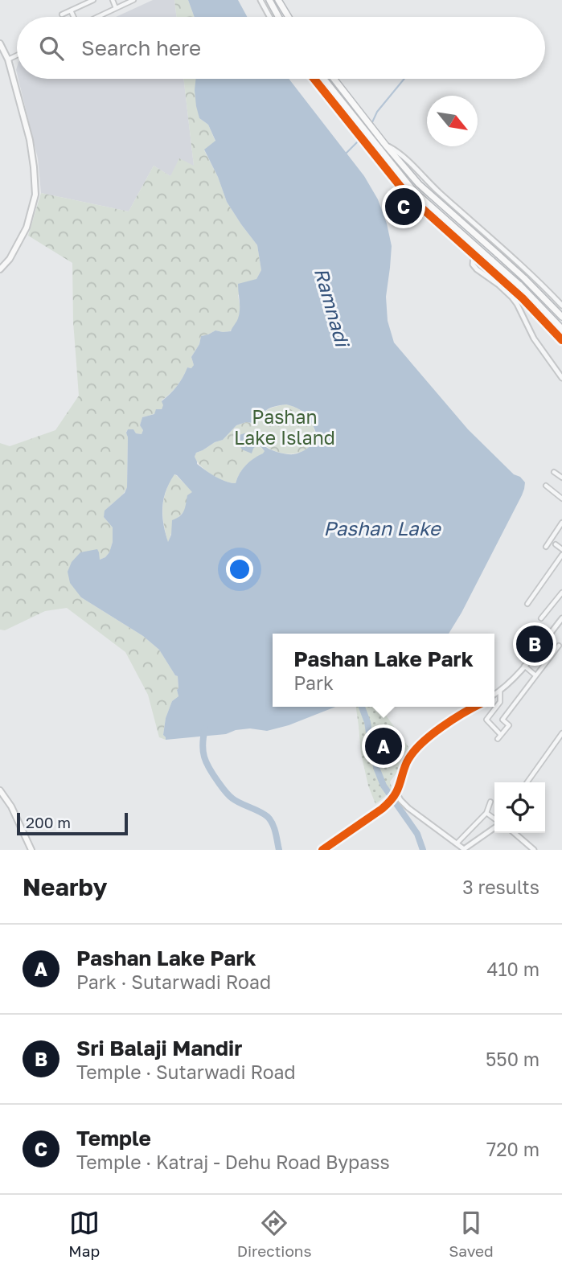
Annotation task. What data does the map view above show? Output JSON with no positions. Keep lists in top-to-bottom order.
{
  "water": ["Ramnadi", "Pashan Lake"],
  "parks": ["Pashan Lake Island"],
  "scale_bar": "200 m",
  "north": "bottom right",
  "page": {
    "search": "Search here",
    "pins": ["C", "B", "A"],
    "popup": ["Pashan Lake Park", "Park"],
    "scale": "200 m",
    "heading": ["Nearby", "3 results"],
    "list": [
      {
        "mark": "A",
        "name": "Pashan Lake Park",
        "note": "Park · Sutarwadi Road",
        "value": "410 m"
      },
      {
        "mark": "B",
        "name": "Sri Balaji Mandir",
        "note": "Temple · Sutarwadi Road",
        "value": "550 m"
      },
      {
        "mark": "C",
        "name": "Temple",
        "note": "Temple · Katraj - Dehu Road Bypass",
        "value": "720 m"
      }
    ],
    "nav": ["Map", "Directions", "Saved"]
  }
}
